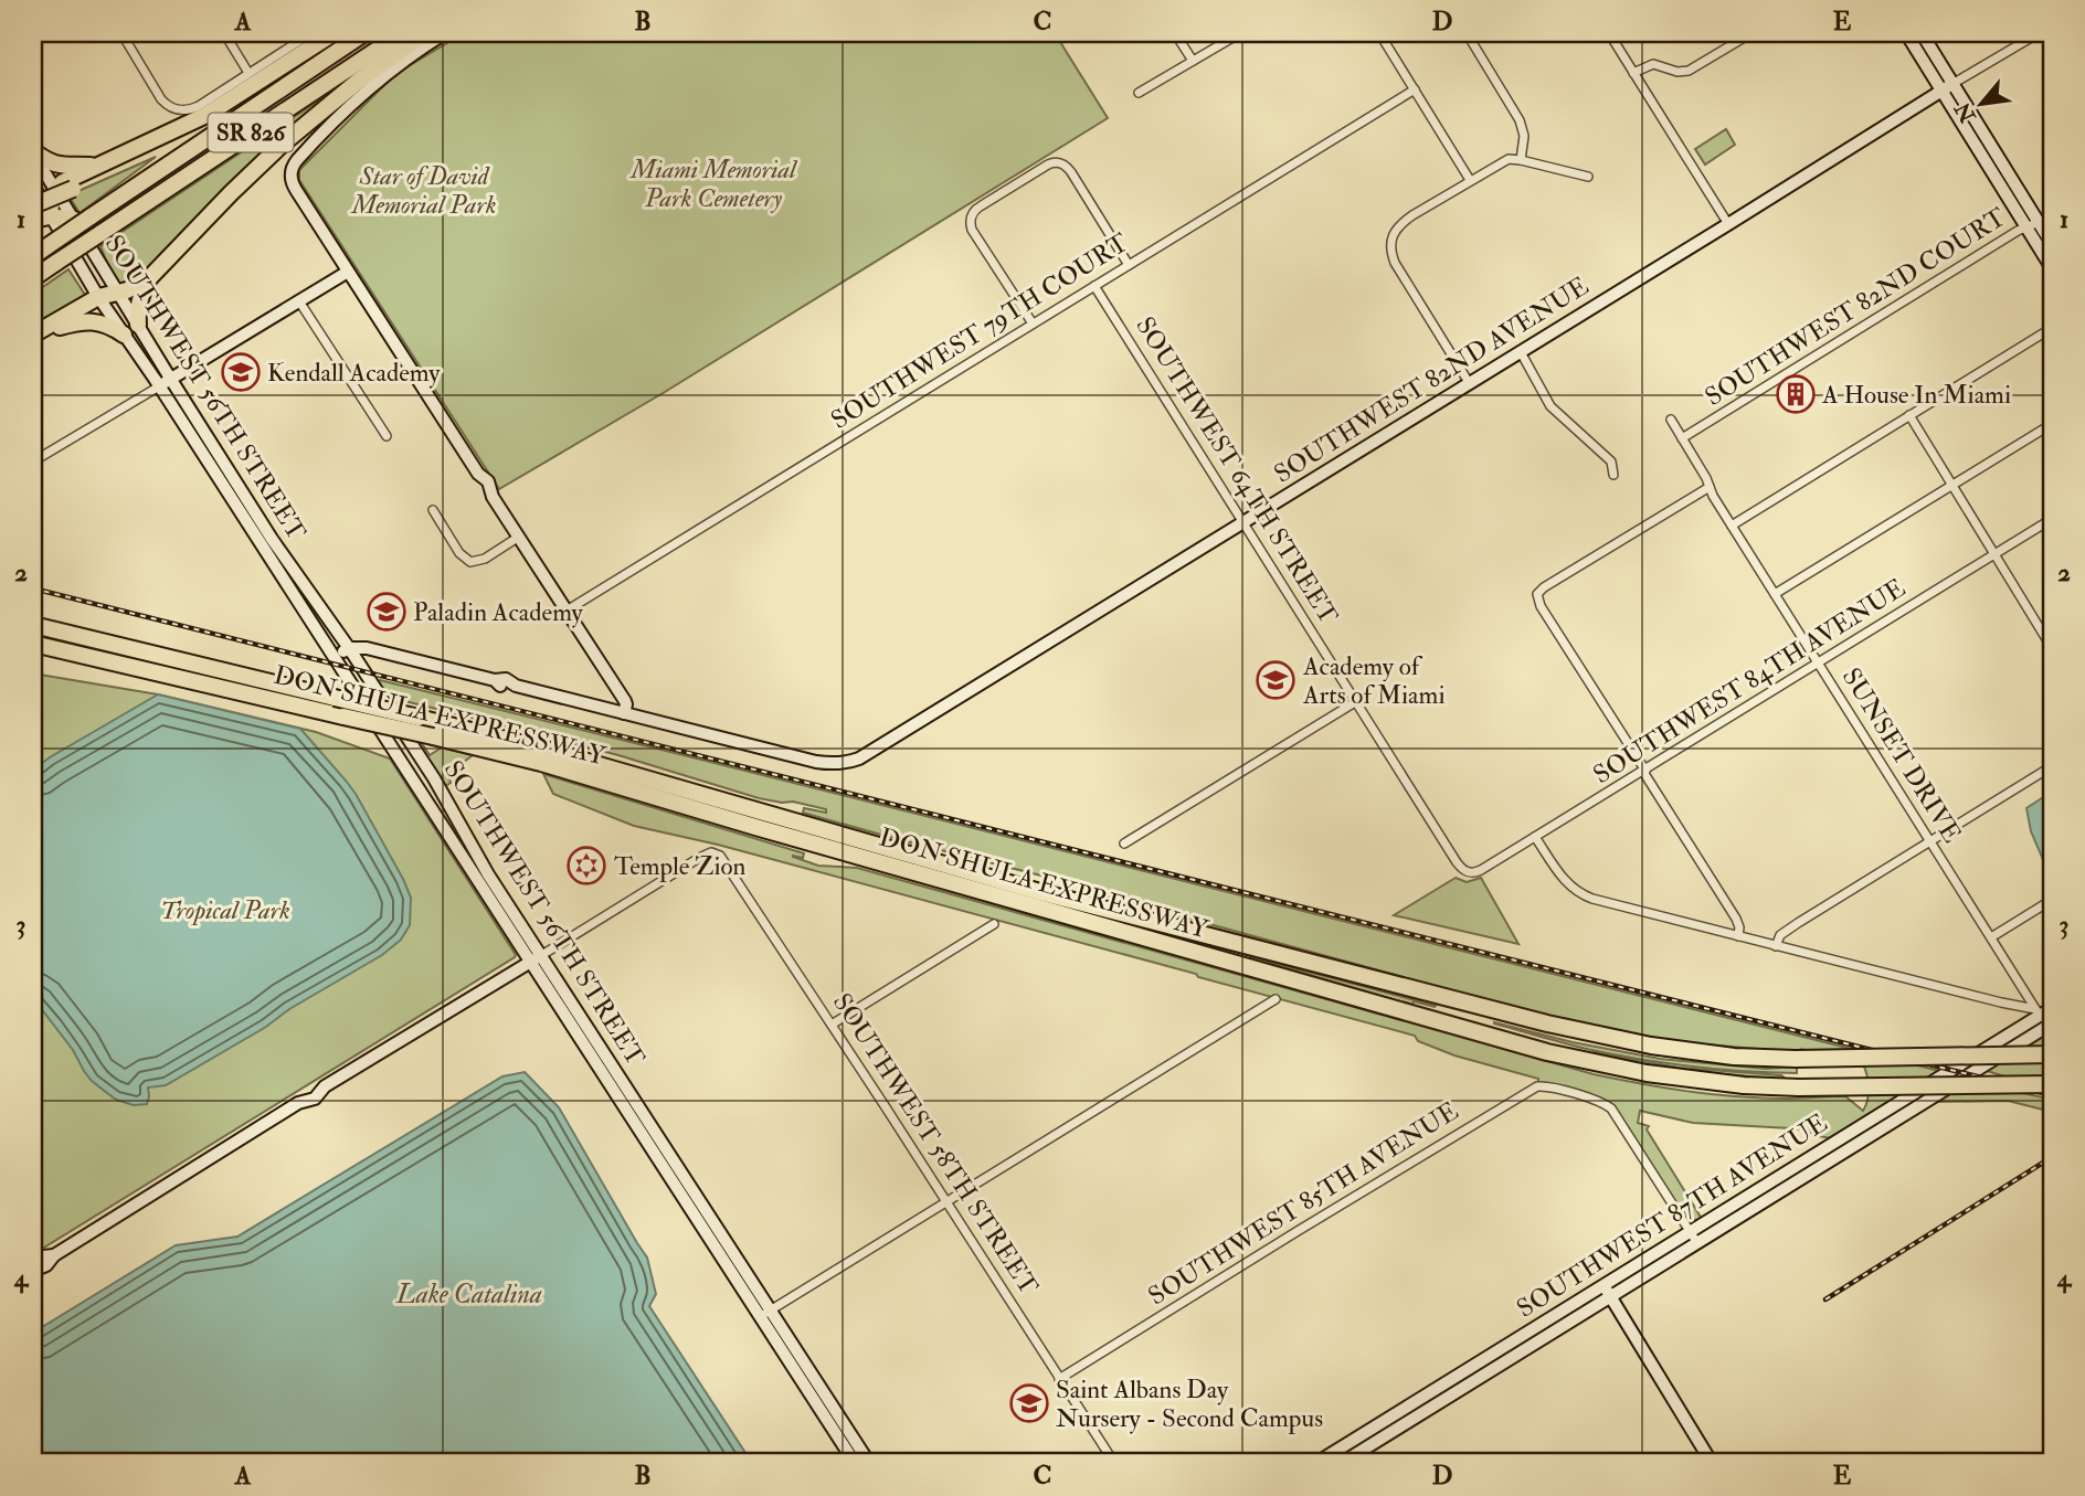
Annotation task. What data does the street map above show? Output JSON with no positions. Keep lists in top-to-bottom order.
{
  "streets": {
    "highway": ["SR 826", "DON SHULA EXPRESSWAY"],
    "main road": ["SOUTHWEST 82ND AVENUE", "SOUTHWEST 56TH STREET", "SOUTHWEST 87TH AVENUE"],
    "street": [
      "SOUTHWEST 82ND COURT",
      "SOUTHWEST 79TH COURT",
      "SOUTHWEST 64TH STREET",
      "SOUTHWEST 84TH AVENUE",
      "SUNSET DRIVE",
      "SOUTHWEST 58TH STREET",
      "SOUTHWEST 85TH AVENUE"
    ]
  },
  "crossings": [
    ["SR 826", "SOUTHWEST 56TH STREET"],
    ["SOUTHWEST 82ND COURT", "SUNSET DRIVE"],
    ["SOUTHWEST 79TH COURT", "SOUTHWEST 64TH STREET"],
    ["SOUTHWEST 82ND AVENUE", "SOUTHWEST 64TH STREET"],
    ["SOUTHWEST 56TH STREET", "SOUTHWEST 58TH STREET"],
    ["SOUTHWEST 64TH STREET", "SOUTHWEST 84TH AVENUE"],
    ["SOUTHWEST 84TH AVENUE", "SUNSET DRIVE"],
    ["SUNSET DRIVE", "SOUTHWEST 87TH AVENUE"],
    ["SOUTHWEST 58TH STREET", "SOUTHWEST 85TH AVENUE"],
    ["SOUTHWEST 85TH AVENUE", "SOUTHWEST 87TH AVENUE"]
  ],
  "water": ["Lake Catalina"],
  "parks": ["Miami Memorial Park Cemetery", "Star of David Memorial Park", "Tropical Park"],
  "places": {
    "school or university": [
      "Kendall Academy",
      "Paladin Academy",
      "Academy of Arts of Miami",
      "Saint Albans Day Nursery - Second Campus"
    ],
    "building": ["A House In Miami"],
    "synagogue": ["Temple Zion"]
  },
  "north": "bottom left",
  "grid": {
    "columns": [
      "A",
      "B",
      "C",
      "D",
      "E"
    ],
    "rows": [
      "1",
      "2",
      "3",
      "4"
    ]
  }
}
